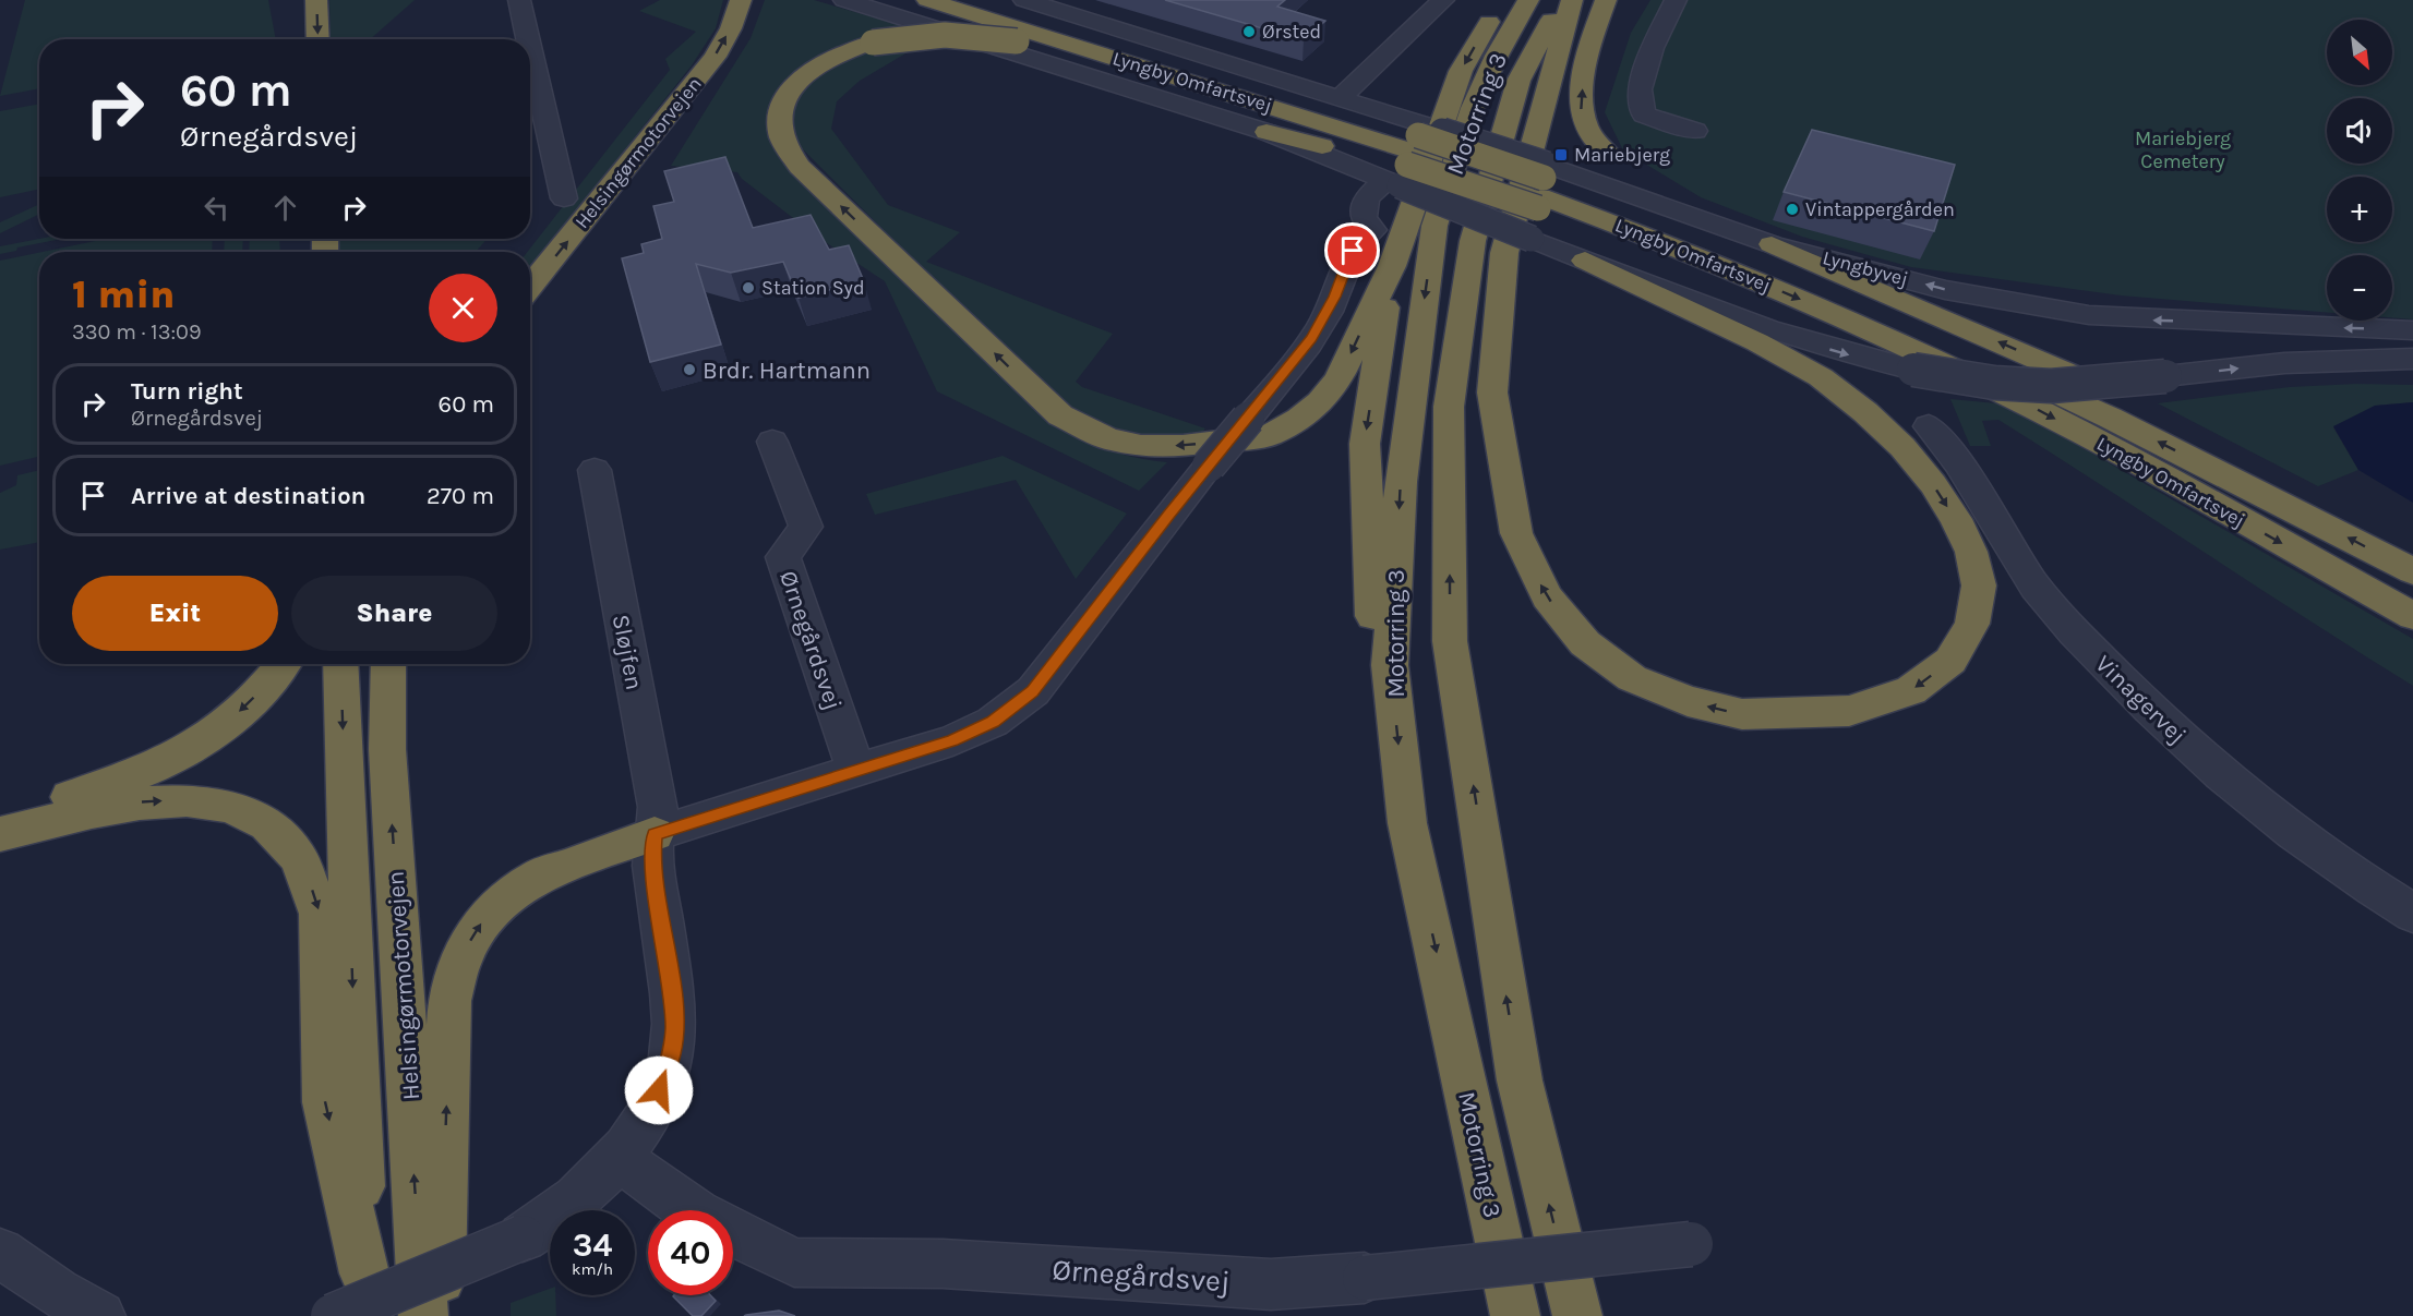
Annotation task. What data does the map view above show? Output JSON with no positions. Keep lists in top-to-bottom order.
{
  "streets": {
    "highway": ["Lyngby Omfartsvej", "Motorring 3", "Helsingørmotorvejen"],
    "street": [
      "Lyngbyvej",
      "Ørnegårdsvej",
      "Sløjfen",
      "Vinagervej"
    ]
  },
  "crossings": [
    ["Lyngby Omfartsvej", "Lyngbyvej"]
  ],
  "parks": ["Mariebjerg Cemetery"],
  "places": {
    "other": [
      "Ørsted",
      "Vintappergården",
      "Station Syd",
      "Brdr. Hartmann"
    ],
    "transit": ["Mariebjerg"]
  },
  "north": "bottom right",
  "page": {
    "map_buttons": ["+", "−"],
    "turn": ["60 m", "Ørnegårdsvej"],
    "heading": ["1 min", "330 m · 13:09"],
    "list": [
      {
        "name": "Turn right",
        "note": "Ørnegårdsvej",
        "value": "60 m"
      },
      {
        "name": "Arrive at destination",
        "value": "270 m"
      }
    ],
    "buttons": ["Exit", "Share"],
    "speed": "34 km/h",
    "limit": "40"
  }
}
